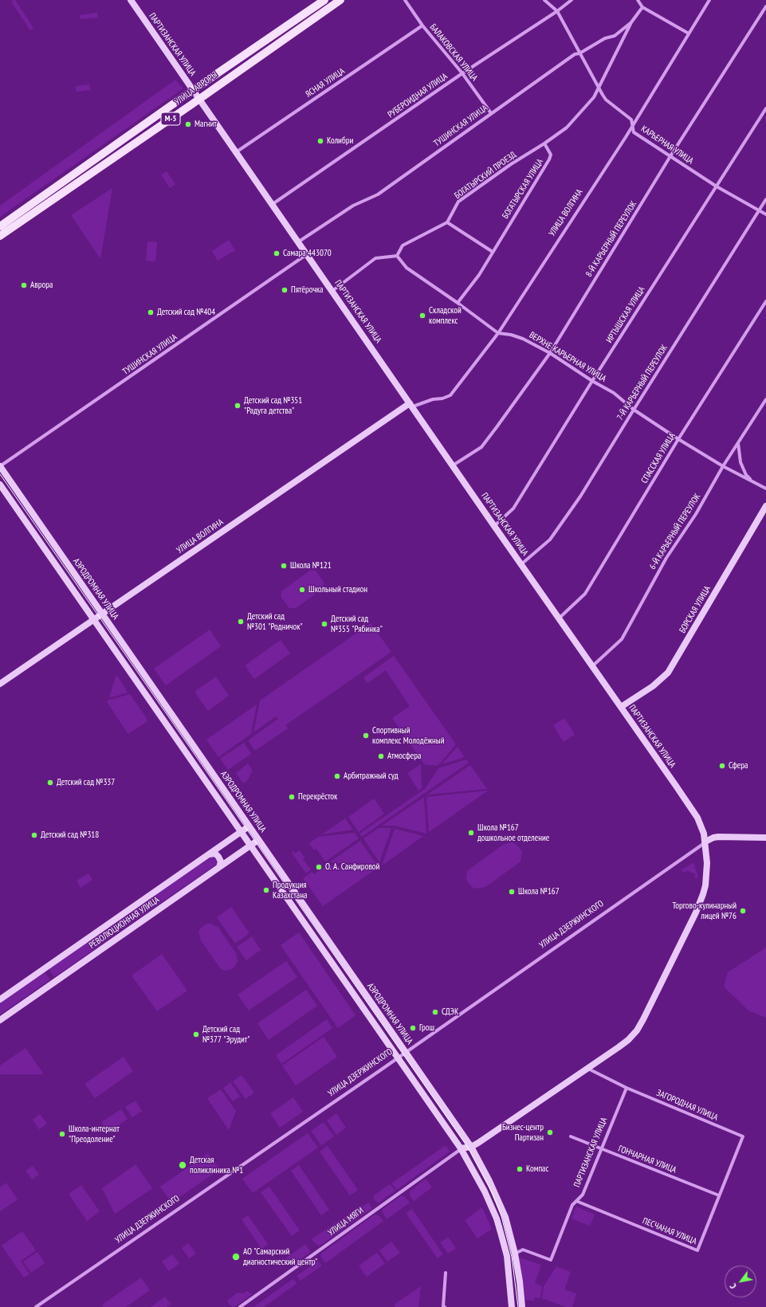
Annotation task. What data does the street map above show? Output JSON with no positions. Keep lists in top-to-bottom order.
{
  "streets": {
    "main road": ["УЛИЦА АВРОРЫ", "М-5"],
    "street": [
      "ПАРТИЗАНСКАЯ УЛИЦА",
      "БАЛАКОВСКАЯ УЛИЦА",
      "ЯСНАЯ УЛИЦА",
      "РУБЕРОИДНАЯ УЛИЦА",
      "ТУШИНСКАЯ УЛИЦА",
      "КАРЬЕРНАЯ УЛИЦА",
      "БОГАТЫРСКИЙ ПРОЕЗД",
      "БОГАТЫРСКАЯ УЛИЦА",
      "УЛИЦА ВОЛГИНА",
      "8-Й КАРЬЕРНЫЙ ПЕРЕУЛОК",
      "ИРТЫШСКАЯ УЛИЦА",
      "ВЕРХНЕ-КАРЬЕРНАЯ УЛИЦА",
      "7-Й КАРЬЕРНЫЙ ПЕРЕУЛОК",
      "СПАССКАЯ УЛИЦА",
      "6-Й КАРЬЕРНЫЙ ПЕРЕУЛОК",
      "АЭРОДРОМНАЯ УЛИЦА",
      "БОРСКАЯ УЛИЦА",
      "РЕВОЛЮЦИОННАЯ УЛИЦА",
      "УЛИЦА ДЗЕРЖИНСКОГО",
      "ЗАГОРОДНАЯ УЛИЦА",
      "ГОНЧАРНАЯ УЛИЦА",
      "УЛИЦА МЯГИ",
      "ПЕСЧАНАЯ УЛИЦА"
    ]
  },
  "crossings": [
    ["ПАРТИЗАНСКАЯ УЛИЦА", "ЯСНАЯ УЛИЦА"],
    ["ПАРТИЗАНСКАЯ УЛИЦА", "УЛИЦА АВРОРЫ"],
    ["ПАРТИЗАНСКАЯ УЛИЦА", "РУБЕРОИДНАЯ УЛИЦА"],
    ["ПАРТИЗАНСКАЯ УЛИЦА", "ТУШИНСКАЯ УЛИЦА"],
    ["ПАРТИЗАНСКАЯ УЛИЦА", "УЛИЦА ВОЛГИНА"],
    ["ПАРТИЗАНСКАЯ УЛИЦА", "8-Й КАРЬЕРНЫЙ ПЕРЕУЛОК"],
    ["ПАРТИЗАНСКАЯ УЛИЦА", "ИРТЫШСКАЯ УЛИЦА"],
    ["ПАРТИЗАНСКАЯ УЛИЦА", "7-Й КАРЬЕРНЫЙ ПЕРЕУЛОК"],
    ["ПАРТИЗАНСКАЯ УЛИЦА", "СПАССКАЯ УЛИЦА"],
    ["ПАРТИЗАНСКАЯ УЛИЦА", "6-Й КАРЬЕРНЫЙ ПЕРЕУЛОК"],
    ["ПАРТИЗАНСКАЯ УЛИЦА", "АЭРОДРОМНАЯ УЛИЦА"],
    ["ПАРТИЗАНСКАЯ УЛИЦА", "БОРСКАЯ УЛИЦА"],
    ["ПАРТИЗАНСКАЯ УЛИЦА", "УЛИЦА ДЗЕРЖИНСКОГО"],
    ["ПАРТИЗАНСКАЯ УЛИЦА", "ЗАГОРОДНАЯ УЛИЦА"],
    ["ПАРТИЗАНСКАЯ УЛИЦА", "ГОНЧАРНАЯ УЛИЦА"],
    ["ПАРТИЗАНСКАЯ УЛИЦА", "УЛИЦА МЯГИ"],
    ["ПАРТИЗАНСКАЯ УЛИЦА", "ПЕСЧАНАЯ УЛИЦА"],
    ["БАЛАКОВСКАЯ УЛИЦА", "ЯСНАЯ УЛИЦА"],
    ["БАЛАКОВСКАЯ УЛИЦА", "РУБЕРОИДНАЯ УЛИЦА"],
    ["БАЛАКОВСКАЯ УЛИЦА", "ТУШИНСКАЯ УЛИЦА"],
    ["РУБЕРОИДНАЯ УЛИЦА", "КАРЬЕРНАЯ УЛИЦА"],
    ["ТУШИНСКАЯ УЛИЦА", "КАРЬЕРНАЯ УЛИЦА"],
    ["ТУШИНСКАЯ УЛИЦА", "АЭРОДРОМНАЯ УЛИЦА"],
    ["КАРЬЕРНАЯ УЛИЦА", "УЛИЦА ВОЛГИНА"],
    ["КАРЬЕРНАЯ УЛИЦА", "8-Й КАРЬЕРНЫЙ ПЕРЕУЛОК"],
    ["КАРЬЕРНАЯ УЛИЦА", "ИРТЫШСКАЯ УЛИЦА"],
    ["КАРЬЕРНАЯ УЛИЦА", "7-Й КАРЬЕРНЫЙ ПЕРЕУЛОК"],
    ["БОГАТЫРСКИЙ ПРОЕЗД", "БОГАТЫРСКАЯ УЛИЦА"],
    ["БОГАТЫРСКАЯ УЛИЦА", "ВЕРХНЕ-КАРЬЕРНАЯ УЛИЦА"],
    ["УЛИЦА ВОЛГИНА", "ВЕРХНЕ-КАРЬЕРНАЯ УЛИЦА"],
    ["УЛИЦА ВОЛГИНА", "АЭРОДРОМНАЯ УЛИЦА"],
    ["8-Й КАРЬЕРНЫЙ ПЕРЕУЛОК", "ВЕРХНЕ-КАРЬЕРНАЯ УЛИЦА"],
    ["ИРТЫШСКАЯ УЛИЦА", "ВЕРХНЕ-КАРЬЕРНАЯ УЛИЦА"],
    ["ВЕРХНЕ-КАРЬЕРНАЯ УЛИЦА", "7-Й КАРЬЕРНЫЙ ПЕРЕУЛОК"],
    ["ВЕРХНЕ-КАРЬЕРНАЯ УЛИЦА", "СПАССКАЯ УЛИЦА"],
    ["ВЕРХНЕ-КАРЬЕРНАЯ УЛИЦА", "6-Й КАРЬЕРНЫЙ ПЕРЕУЛОК"],
    ["АЭРОДРОМНАЯ УЛИЦА", "РЕВОЛЮЦИОННАЯ УЛИЦА"],
    ["АЭРОДРОМНАЯ УЛИЦА", "УЛИЦА ДЗЕРЖИНСКОГО"],
    ["АЭРОДРОМНАЯ УЛИЦА", "УЛИЦА МЯГИ"],
    ["ЗАГОРОДНАЯ УЛИЦА", "ПЕСЧАНАЯ УЛИЦА"],
    ["ГОНЧАРНАЯ УЛИЦА", "ПЕСЧАНАЯ УЛИЦА"]
  ],
  "places": [
    "Магнит",
    "Колибри",
    "Самара 443070",
    "Аврора",
    "Пятёрочка",
    "Детский сад №404",
    "Складской комплекс",
    "Детский сад №351 \"Радуга детства\"",
    "Школа №121",
    "Школьный стадион",
    "Детский сад №301 \"Родничок\"",
    "Детский сад №355 \"Рябинка\"",
    "Спортивный комплекс Молодёжный",
    "Атмосфера",
    "Сфера",
    "Арбитражный суд",
    "Детский сад №337",
    "Перекрёсток",
    "Школа №167 дошкольное отделение",
    "Детский сад №318",
    "О. А. Санфировой",
    "Продукция Казахстана",
    "Школа №167",
    "Торгово-кулинарный лицей №76",
    "СДЭК",
    "Грош",
    "Детский сад №377 \"Эрудит\"",
    "Бизнес-центр Партизан",
    "Школа-интернат \"Преодоление\"",
    "Детская поликлиника №1",
    "Компас",
    "АО \"Самарский диагностический центр\""
  ],
  "north": "bottom left"
}
